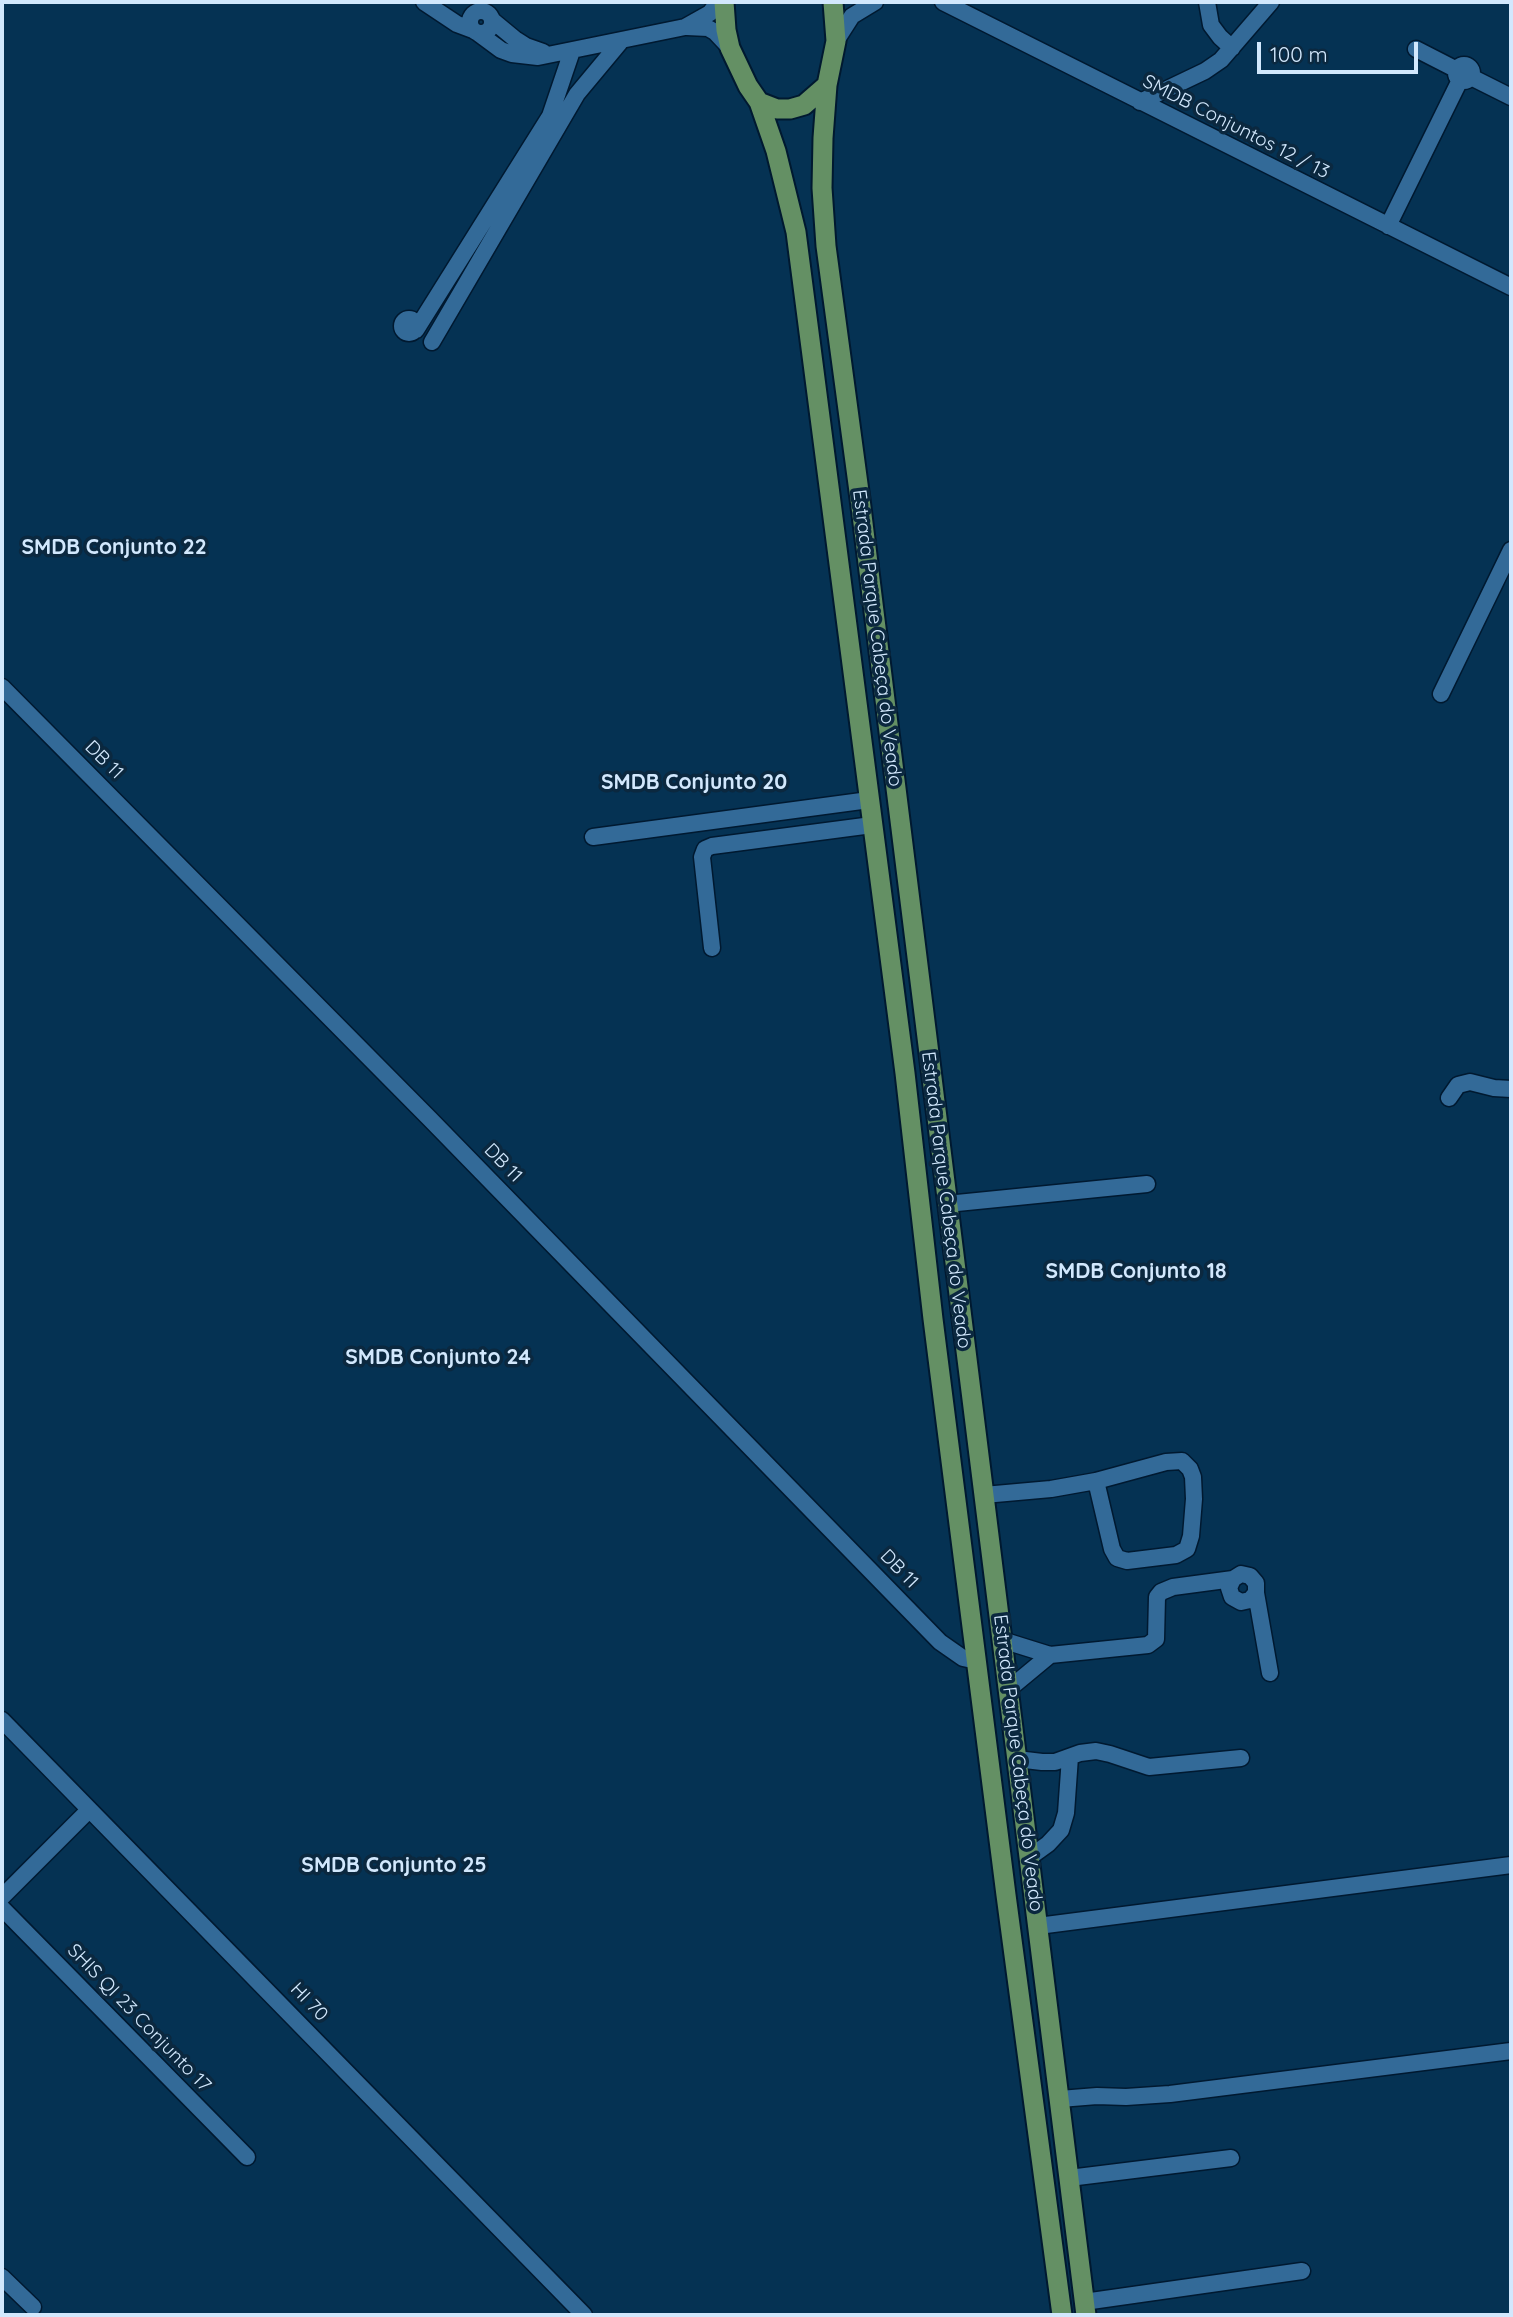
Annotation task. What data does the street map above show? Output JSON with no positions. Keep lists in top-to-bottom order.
{
  "streets": {
    "main road": ["Estrada Parque Cabeça do Veado"],
    "street": [
      "SMDB Conjuntos 12 / 13",
      "DB 11",
      "HI 70",
      "SHIS QI 23 Conjunto 17"
    ]
  },
  "crossings": [
    ["Estrada Parque Cabeça do Veado", "DB 11"]
  ],
  "districts": [
    "SMDB Conjunto 22",
    "SMDB Conjunto 20",
    "SMDB Conjunto 18",
    "SMDB Conjunto 24",
    "SMDB Conjunto 25"
  ],
  "scale_bar": "100 m"
}
